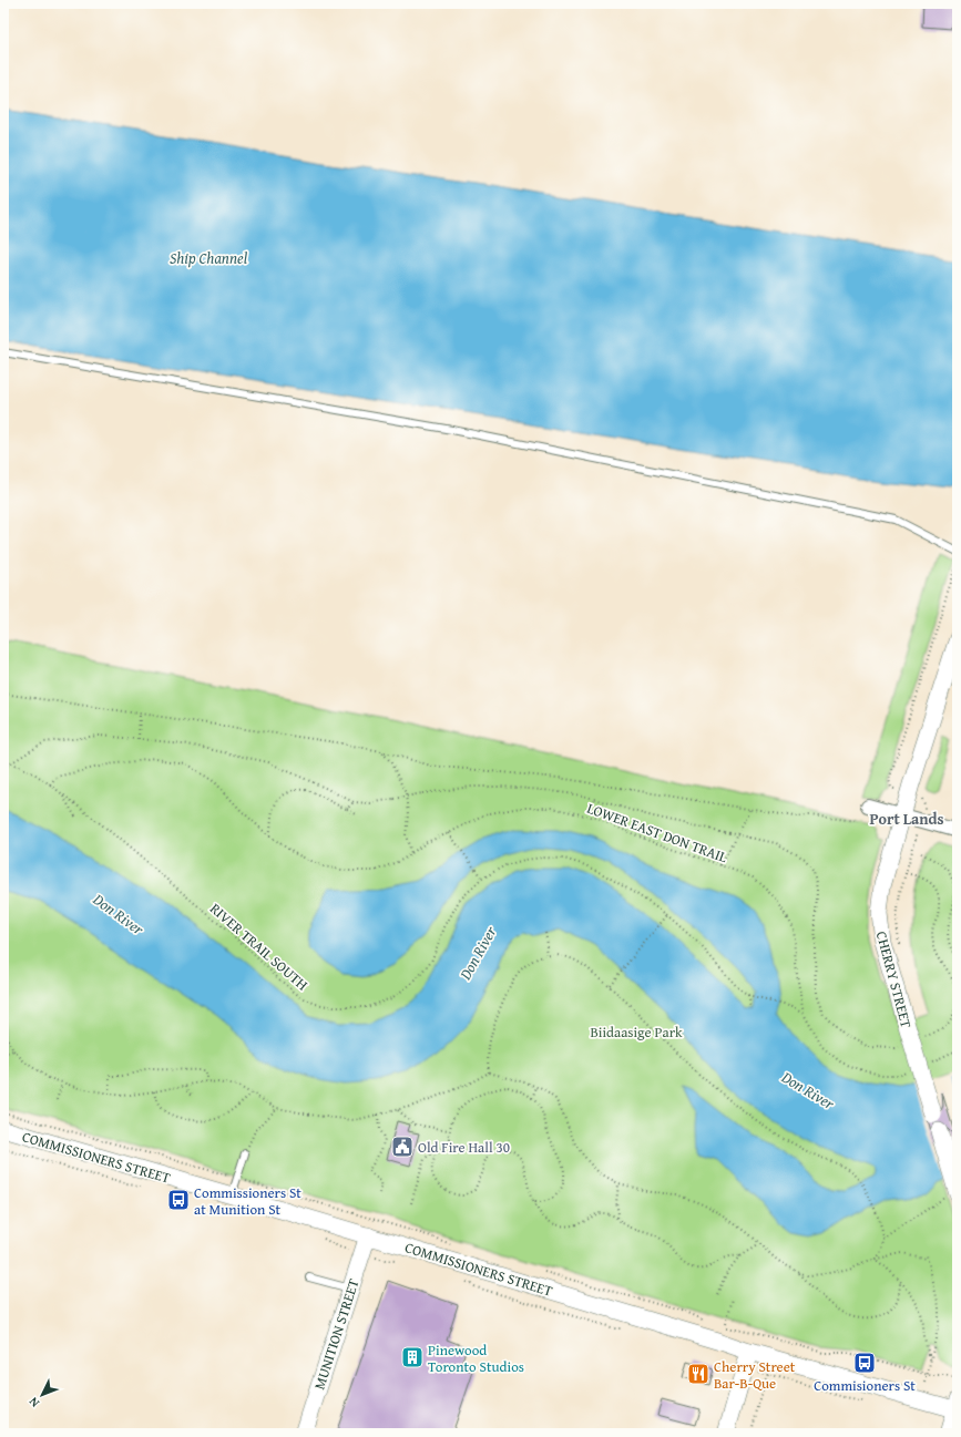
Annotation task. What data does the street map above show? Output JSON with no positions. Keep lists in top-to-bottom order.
{
  "streets": {
    "street": ["CHERRY STREET", "COMMISSIONERS STREET", "MUNITION STREET"],
    "path": ["LOWER EAST DON TRAIL", "RIVER TRAIL SOUTH"]
  },
  "crossings": [
    ["LOWER EAST DON TRAIL", "RIVER TRAIL SOUTH"],
    ["COMMISSIONERS STREET", "MUNITION STREET"]
  ],
  "districts": ["Port Lands"],
  "water": ["Ship Channel", "Don River"],
  "parks": ["Biidaasige Park"],
  "places": {
    "public building": ["Old Fire Hall 30"],
    "bus stop": ["Commissioners St at Munition St", "Commisioners St"],
    "building": ["Pinewood Toronto Studios"],
    "restaurant": ["Cherry Street Bar-B-Que"]
  },
  "north": "bottom left"
}
